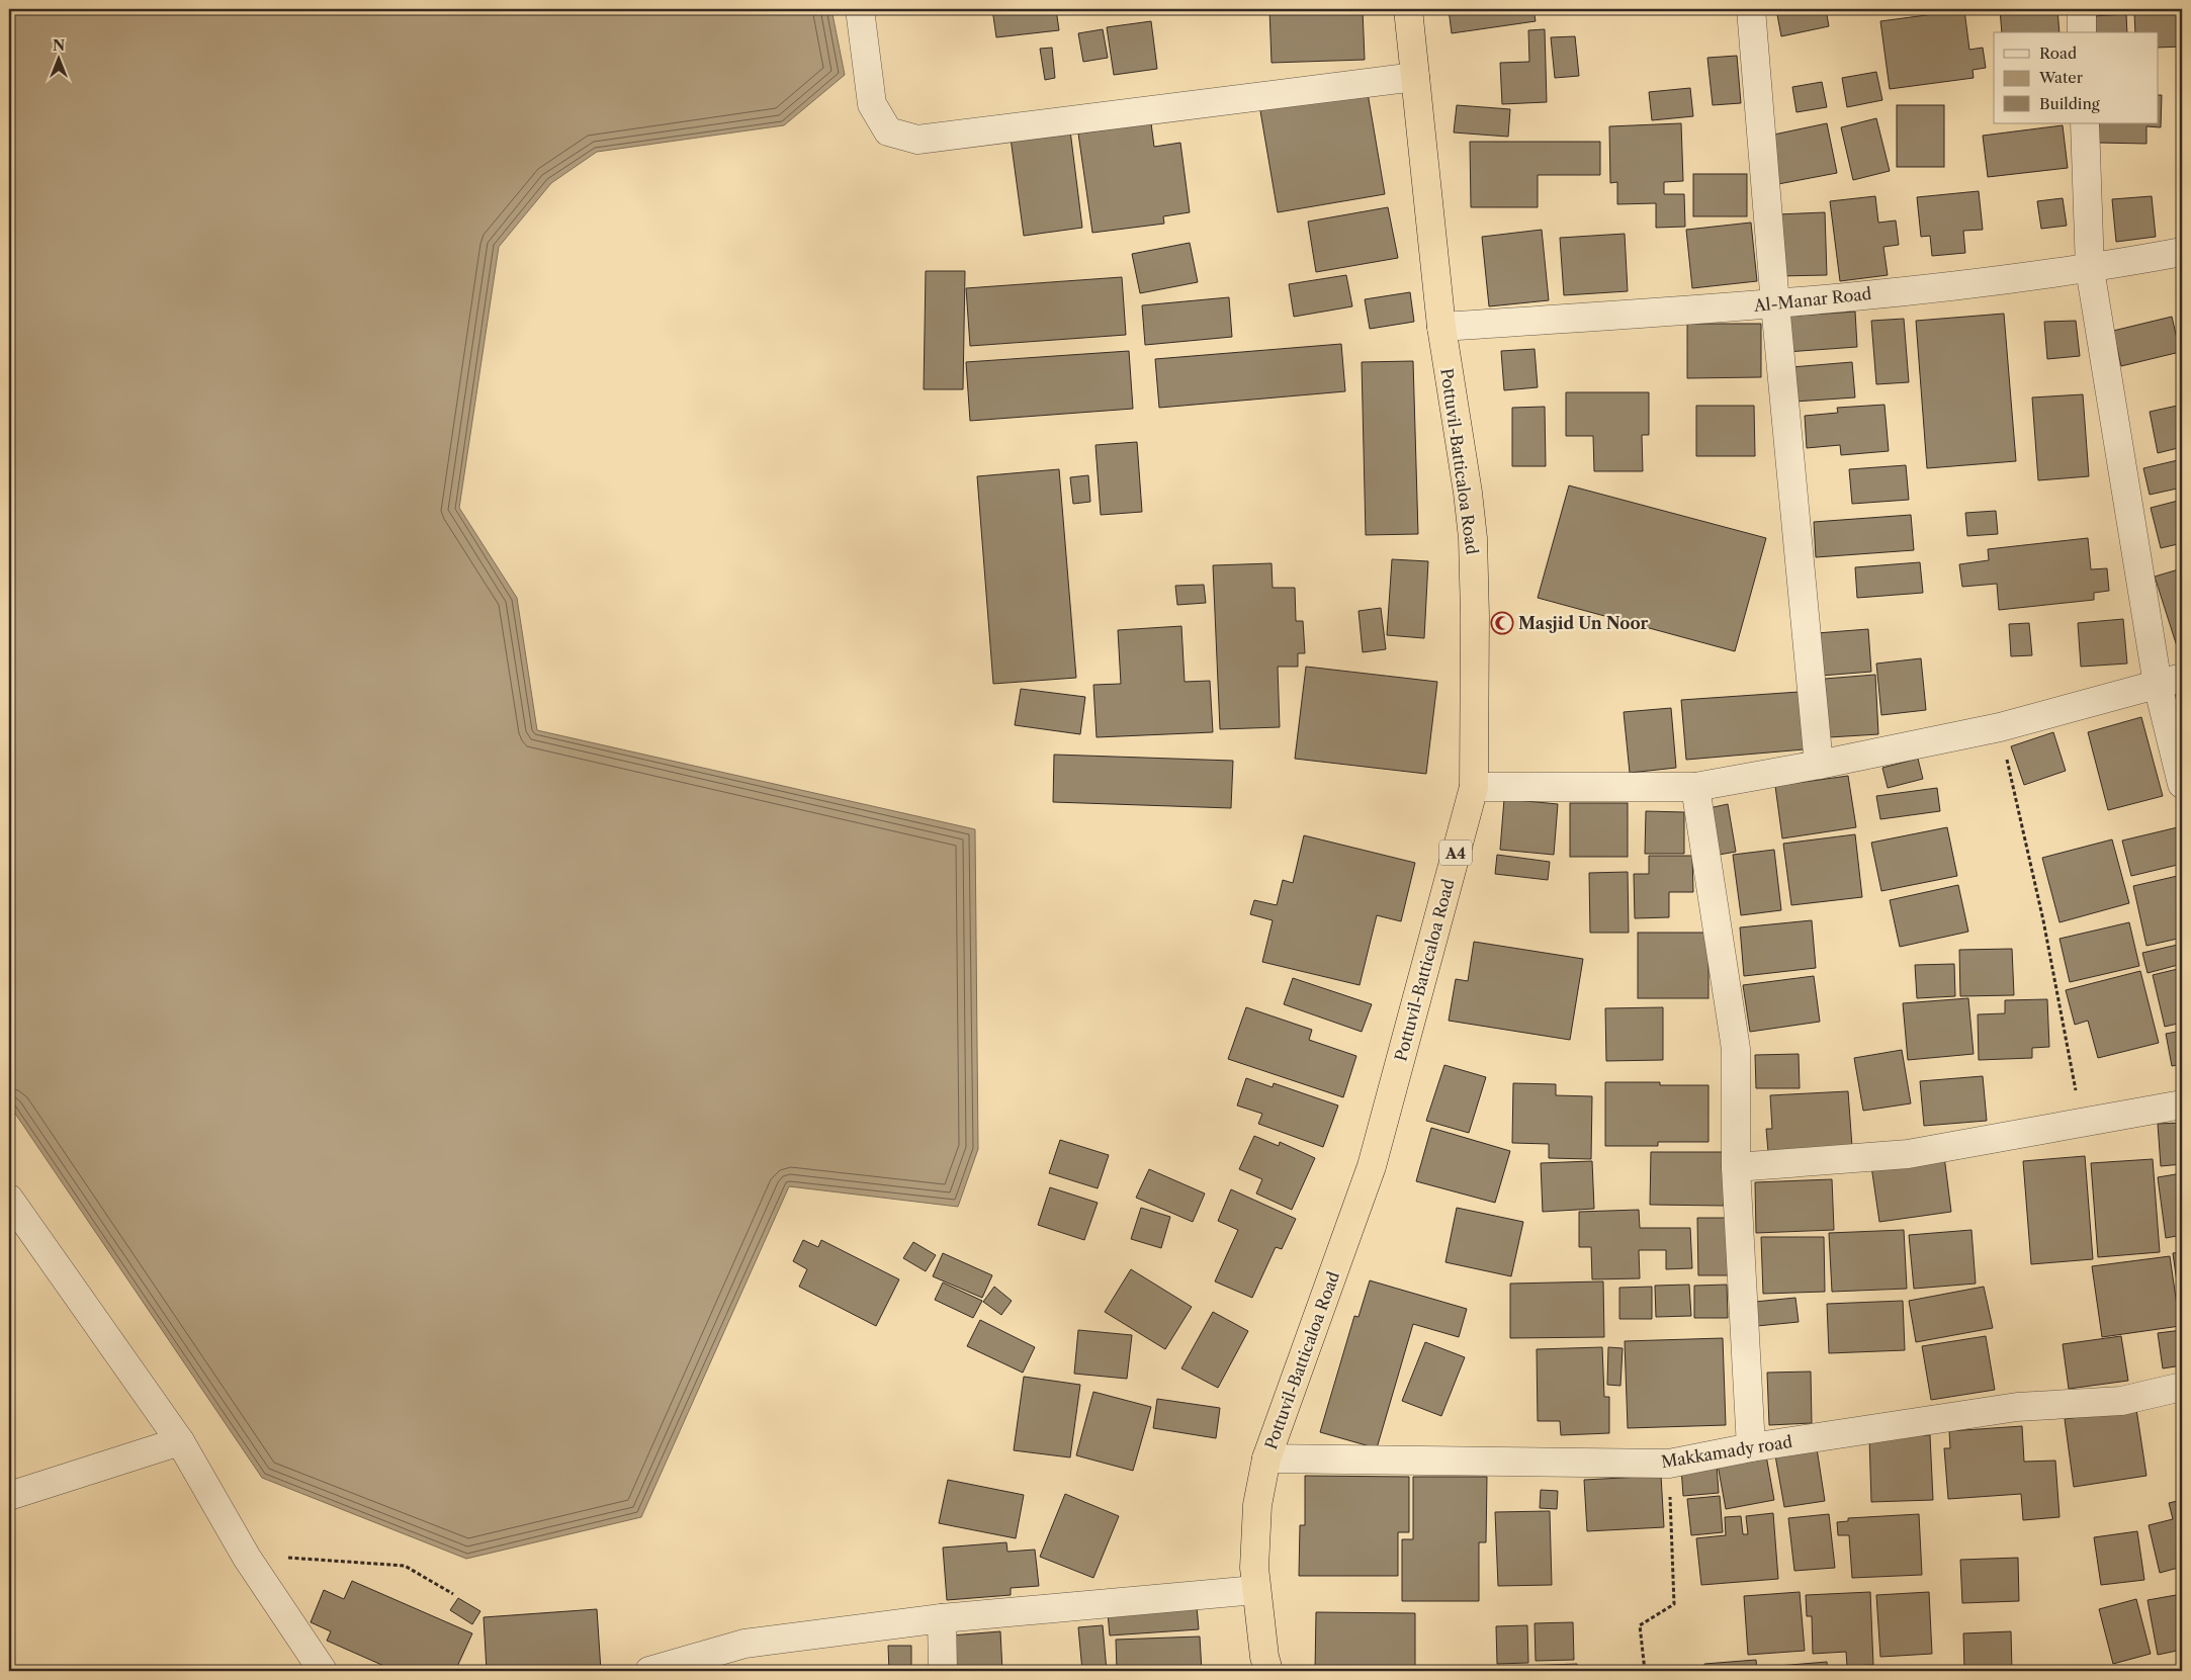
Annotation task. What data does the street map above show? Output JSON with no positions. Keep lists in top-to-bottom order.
{
  "streets": {
    "highway": ["Pottuvil-Batticaloa Road", "A4"],
    "street": ["Al-Manar Road", "Makkamady road"]
  },
  "crossings": [
    ["Al-Manar Road", "Pottuvil-Batticaloa Road"],
    ["Pottuvil-Batticaloa Road", "Makkamady road"]
  ],
  "places": {
    "mosque": ["Masjid Un Noor"]
  },
  "legend": ["Road", "Water", "Building"],
  "north": "top"
}
